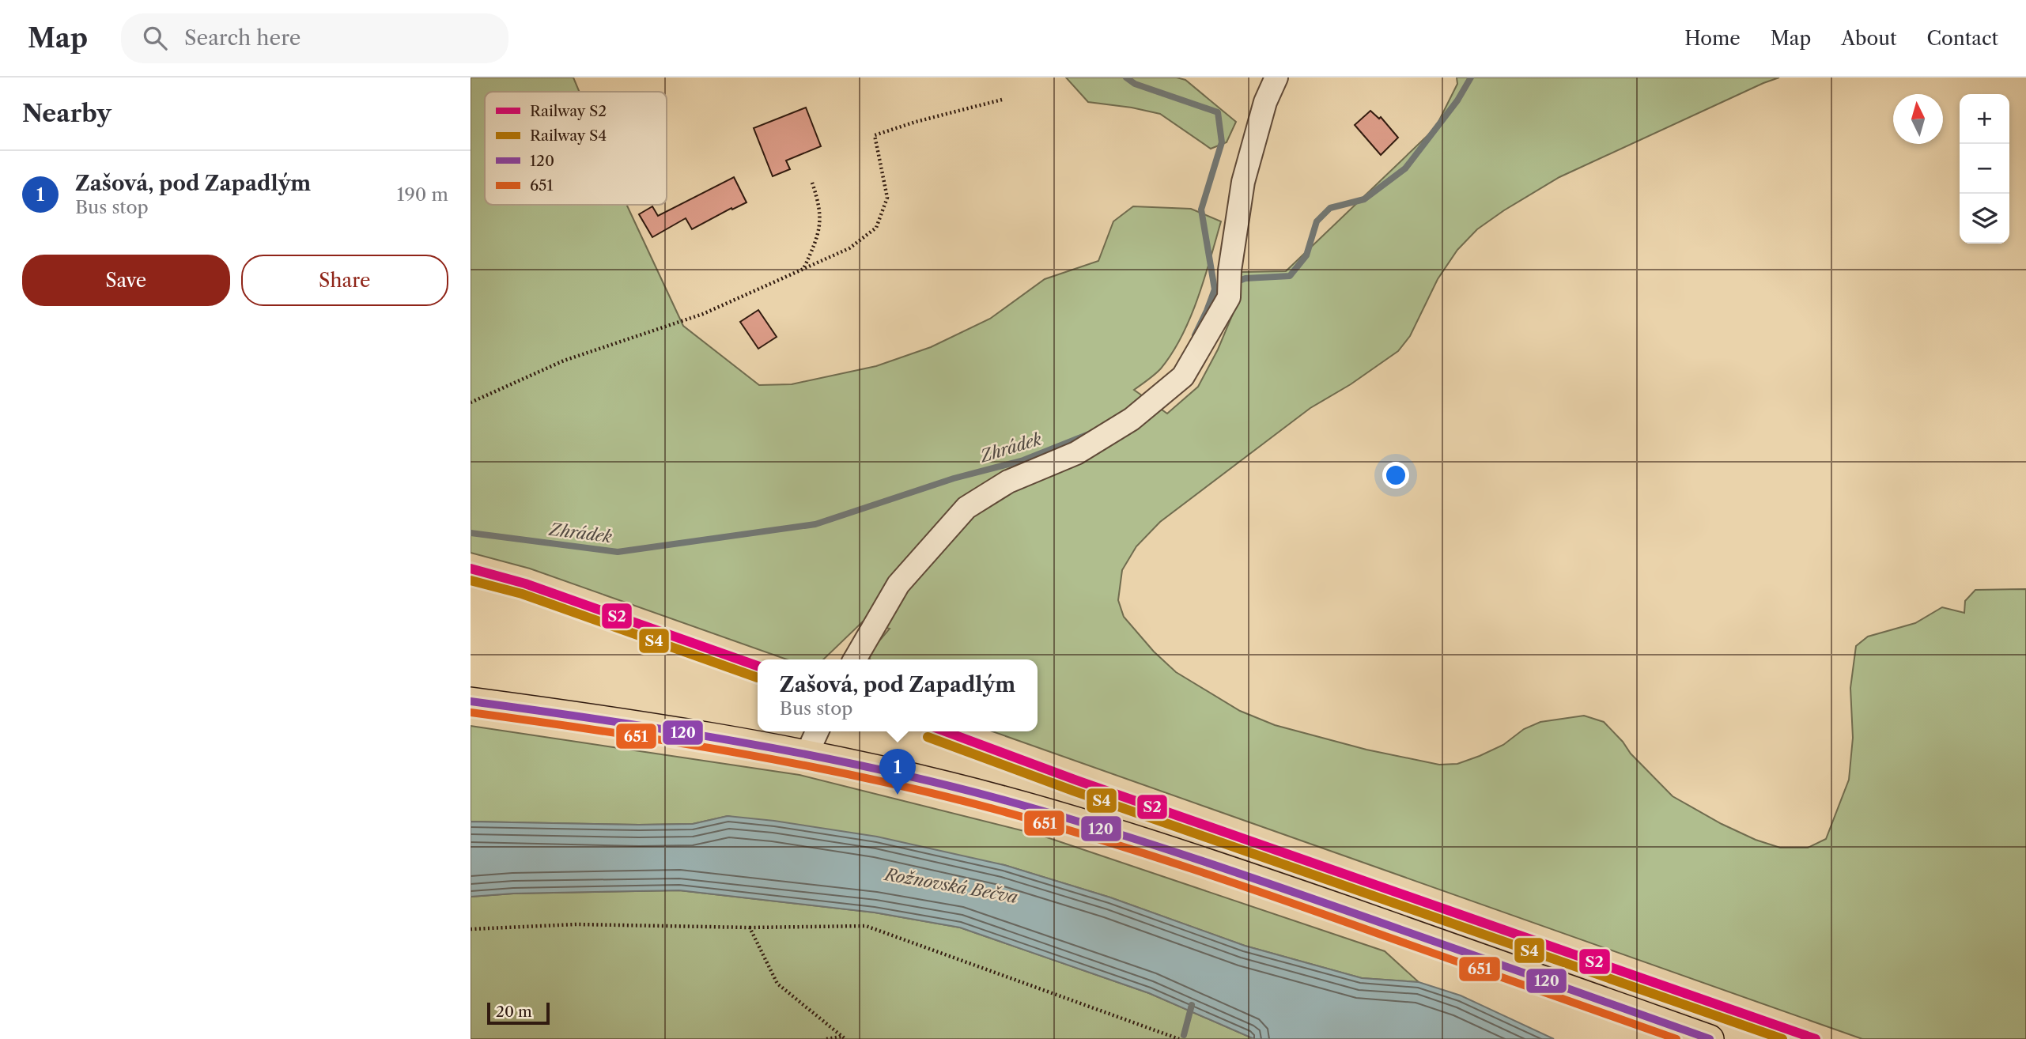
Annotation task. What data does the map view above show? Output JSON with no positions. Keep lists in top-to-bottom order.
{
  "water": ["Zhrádek", "Rožnovská Bečva"],
  "lines": [
    "rail line S2",
    "rail line S4",
    "transit line 120",
    "transit line 651"
  ],
  "legend": [
    "Railway S2",
    "Railway S4",
    "120",
    "651"
  ],
  "scale_bar": "20 m",
  "north": "top",
  "page": {
    "header": "Map",
    "search": "Search here",
    "nav": [
      "Home",
      "Map",
      "About",
      "Contact"
    ],
    "heading": "Nearby",
    "map_buttons": ["+", "−"],
    "list": [
      {
        "mark": "1",
        "name": "Zašová, pod Zapadlým",
        "note": "Bus stop",
        "value": "190 m"
      }
    ],
    "buttons": ["Save", "Share"],
    "popup": ["Zašová, pod Zapadlým", "Bus stop"],
    "pins": "1",
    "scale": "20 m"
  }
}
